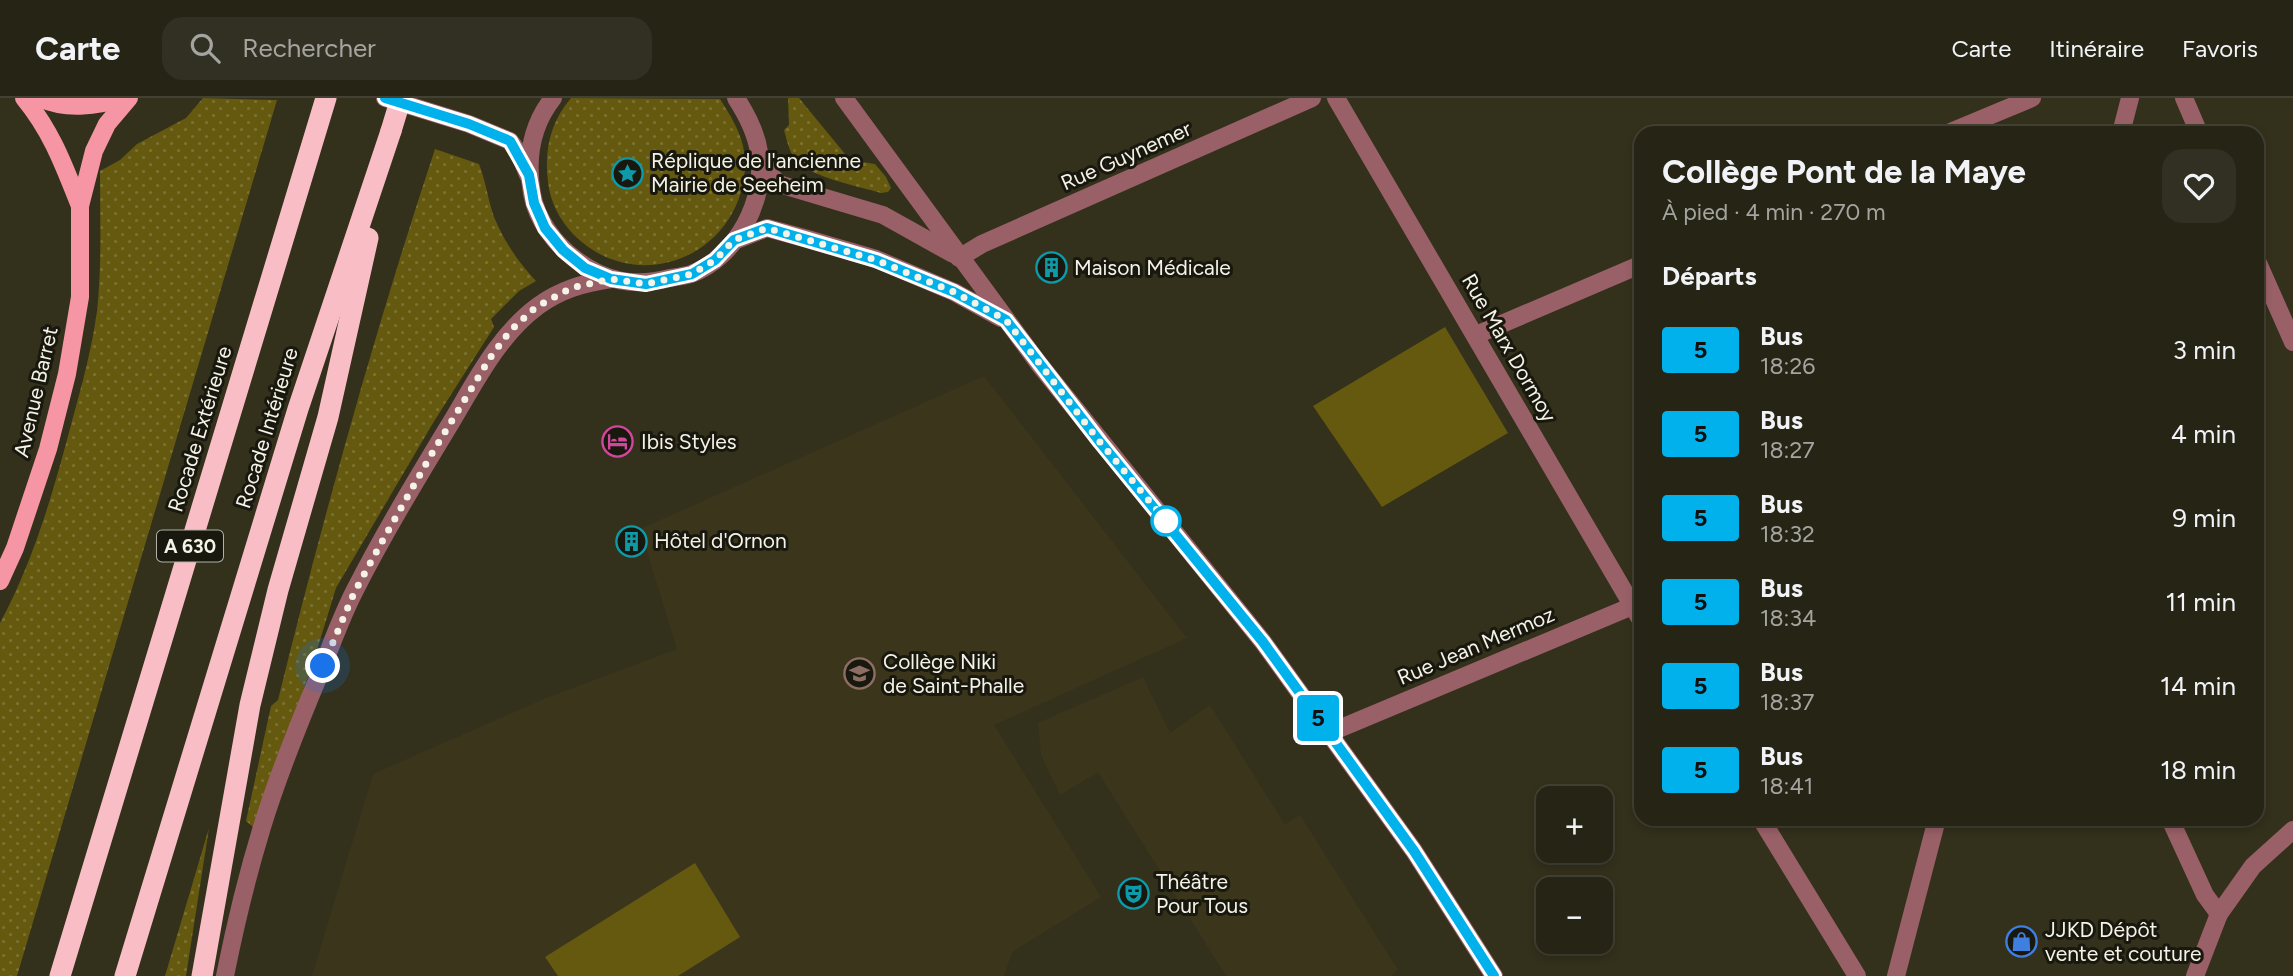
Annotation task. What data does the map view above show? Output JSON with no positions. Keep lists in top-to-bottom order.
{
  "streets": {
    "highway": ["Rocade Intérieure", "Rocade Extérieure", "A 630"],
    "main road": ["Avenue Barret"],
    "street": ["Rue Guynemer", "Rue Marx Dormoy", "Rue Jean Mermoz"]
  },
  "places": {
    "place": ["Réplique de l'ancienne Mairie de Seeheim"],
    "building": ["Maison Médicale", "Hôtel d'Ornon"],
    "hotel": ["Ibis Styles"],
    "school or university": ["Collège Niki de Saint-Phalle"],
    "theatre": ["Théâtre Pour Tous"],
    "shop": ["JJKD Dépôt vente et couture"]
  },
  "lines": ["bus line 5"],
  "page": {
    "header": "Carte",
    "search": "Rechercher",
    "nav": ["Carte", "Itinéraire", "Favoris"],
    "on_map": "5",
    "heading": [
      ["Collège Pont de la Maye", "À pied · 4 min · 270 m"],
      "Départs"
    ],
    "list": [
      {
        "mark": "5",
        "name": "Bus",
        "note": "18:26",
        "value": "3 min"
      },
      {
        "mark": "5",
        "name": "Bus",
        "note": "18:27",
        "value": "4 min"
      },
      {
        "mark": "5",
        "name": "Bus",
        "note": "18:32",
        "value": "9 min"
      },
      {
        "mark": "5",
        "name": "Bus",
        "note": "18:34",
        "value": "11 min"
      },
      {
        "mark": "5",
        "name": "Bus",
        "note": "18:37",
        "value": "14 min"
      },
      {
        "mark": "5",
        "name": "Bus",
        "note": "18:41",
        "value": "18 min"
      }
    ],
    "map_buttons": ["+", "−"]
  }
}
